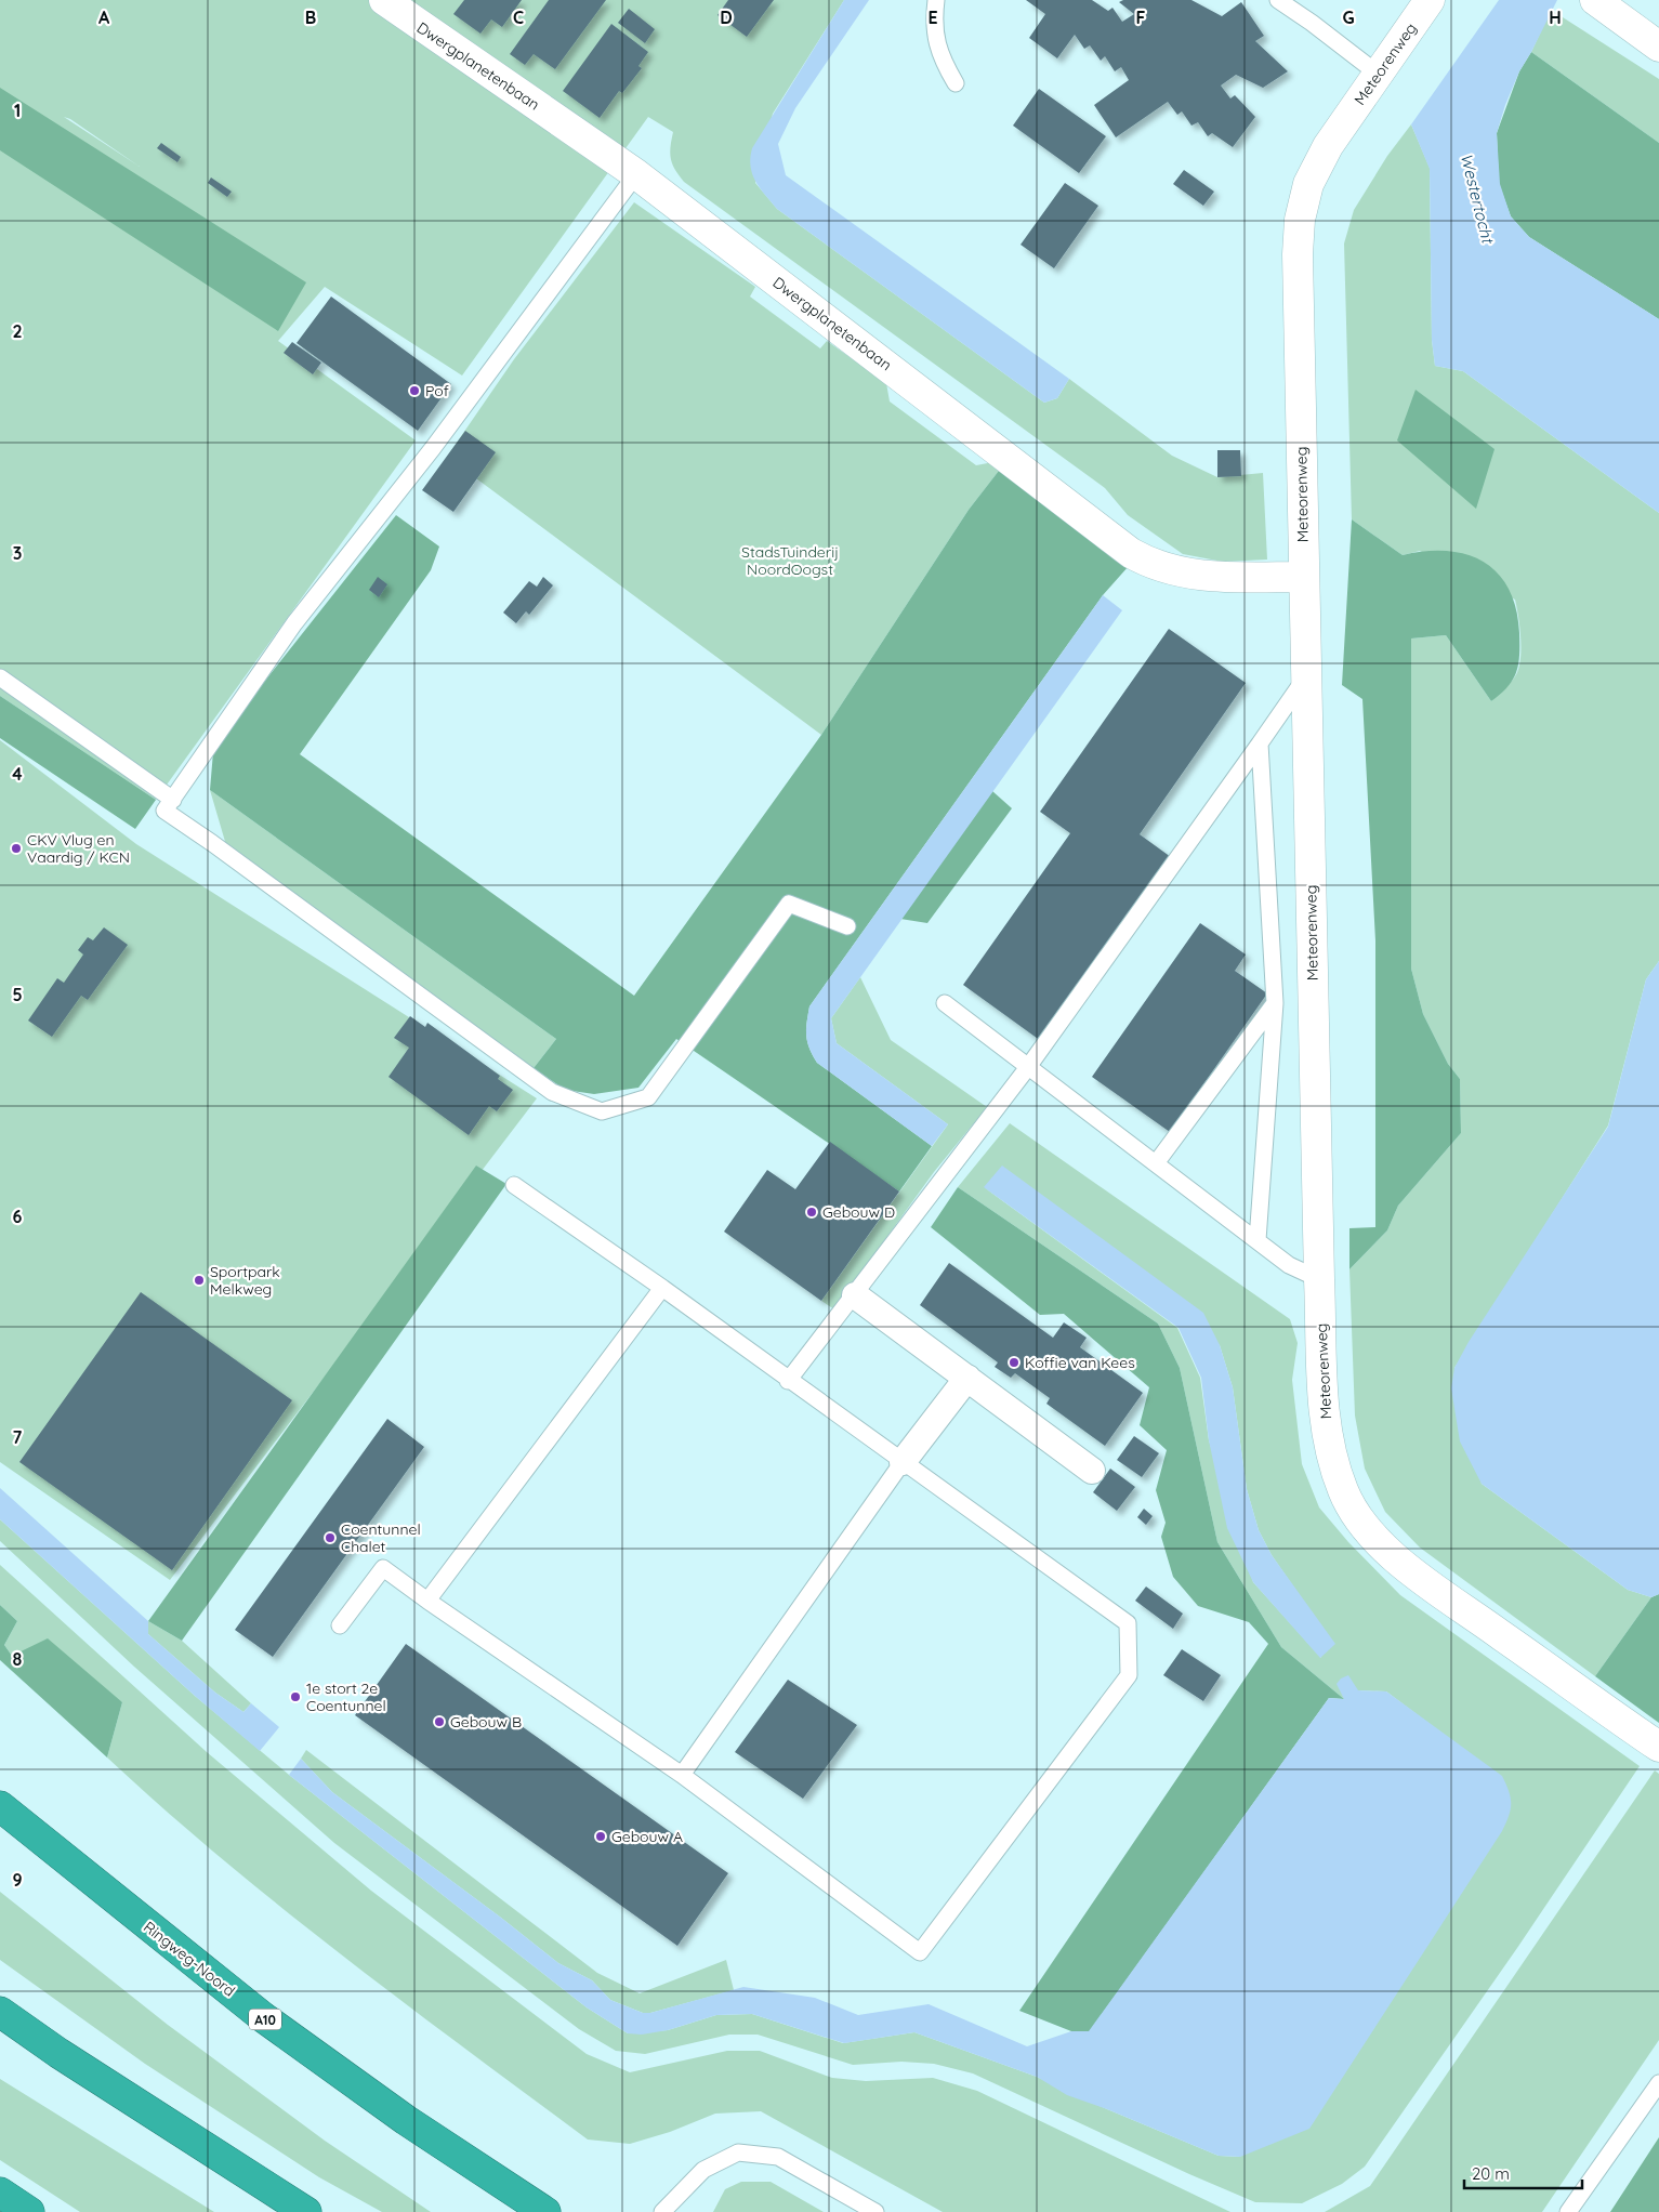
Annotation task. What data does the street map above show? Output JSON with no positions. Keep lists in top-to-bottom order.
{
  "streets": {
    "highway": ["Ringweg-Noord", "A10"],
    "street": ["Meteorenweg", "Dwergplanetenbaan"]
  },
  "crossings": [
    ["Meteorenweg", "Dwergplanetenbaan"]
  ],
  "water": ["Westertocht"],
  "parks": ["StadsTuinderij NoordOogst"],
  "places": [
    "Pof",
    "CKV Vlug en Vaardig / KCN",
    "Gebouw D",
    "Sportpark Melkweg",
    "Koffie van Kees",
    "Coentunnel Chalet",
    "1e stort 2e Coentunnel",
    "Gebouw B",
    "Gebouw A"
  ],
  "scale_bar": "20 m",
  "grid": {
    "columns": [
      "A",
      "B",
      "C",
      "D",
      "E",
      "F",
      "G",
      "H"
    ],
    "rows": [
      "1",
      "2",
      "3",
      "4",
      "5",
      "6",
      "7",
      "8",
      "9"
    ]
  }
}
